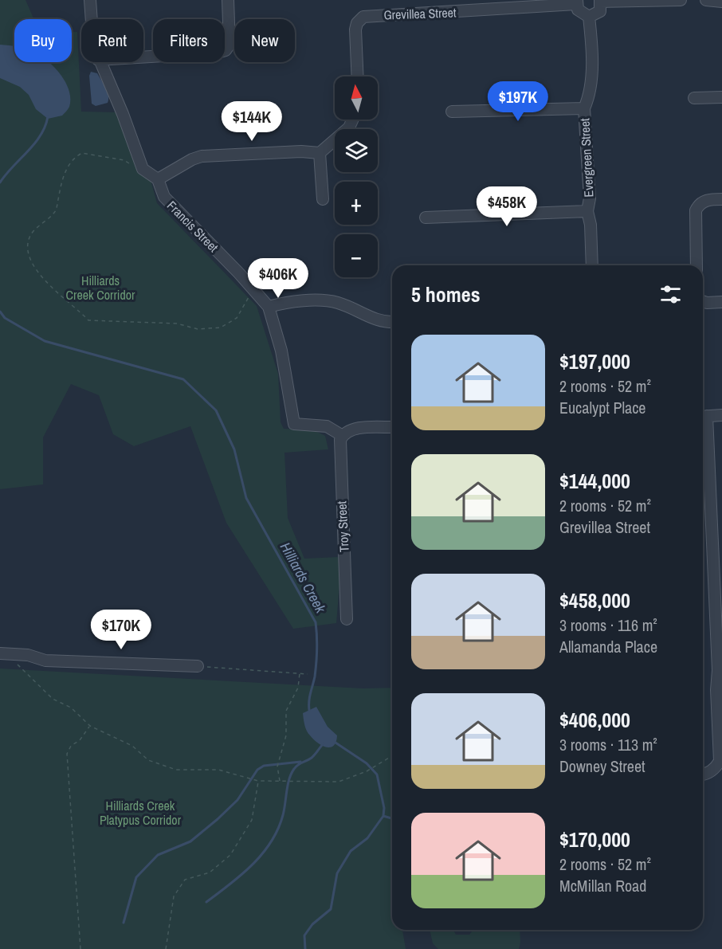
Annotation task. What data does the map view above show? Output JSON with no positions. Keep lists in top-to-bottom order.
{
  "streets": {
    "street": [
      "Grevillea Street",
      "Evergreen Street",
      "Francis Street",
      "Troy Street"
    ]
  },
  "crossings": [
    ["Francis Street", "Troy Street"]
  ],
  "water": ["Hilliards Creek"],
  "parks": ["Hilliards Creek Corridor", "Hilliards Creek Platypus Corridor"],
  "north": "top",
  "page": {
    "chip": [
      "Buy",
      "Rent",
      "Filters",
      "New"
    ],
    "map_buttons": ["+", "−"],
    "price": [
      "$197K",
      "$144K",
      "$458K",
      "$406K",
      "$170K"
    ],
    "heading": "5 homes",
    "list": [
      {
        "name": "$197,000",
        "note": "2 rooms · 52 m² · Eucalypt Place"
      },
      {
        "name": "$144,000",
        "note": "2 rooms · 52 m² · Grevillea Street"
      },
      {
        "name": "$458,000",
        "note": "3 rooms · 116 m² · Allamanda Place"
      },
      {
        "name": "$406,000",
        "note": "3 rooms · 113 m² · Downey Street"
      },
      {
        "name": "$170,000",
        "note": "2 rooms · 52 m² · McMillan Road"
      }
    ]
  }
}
